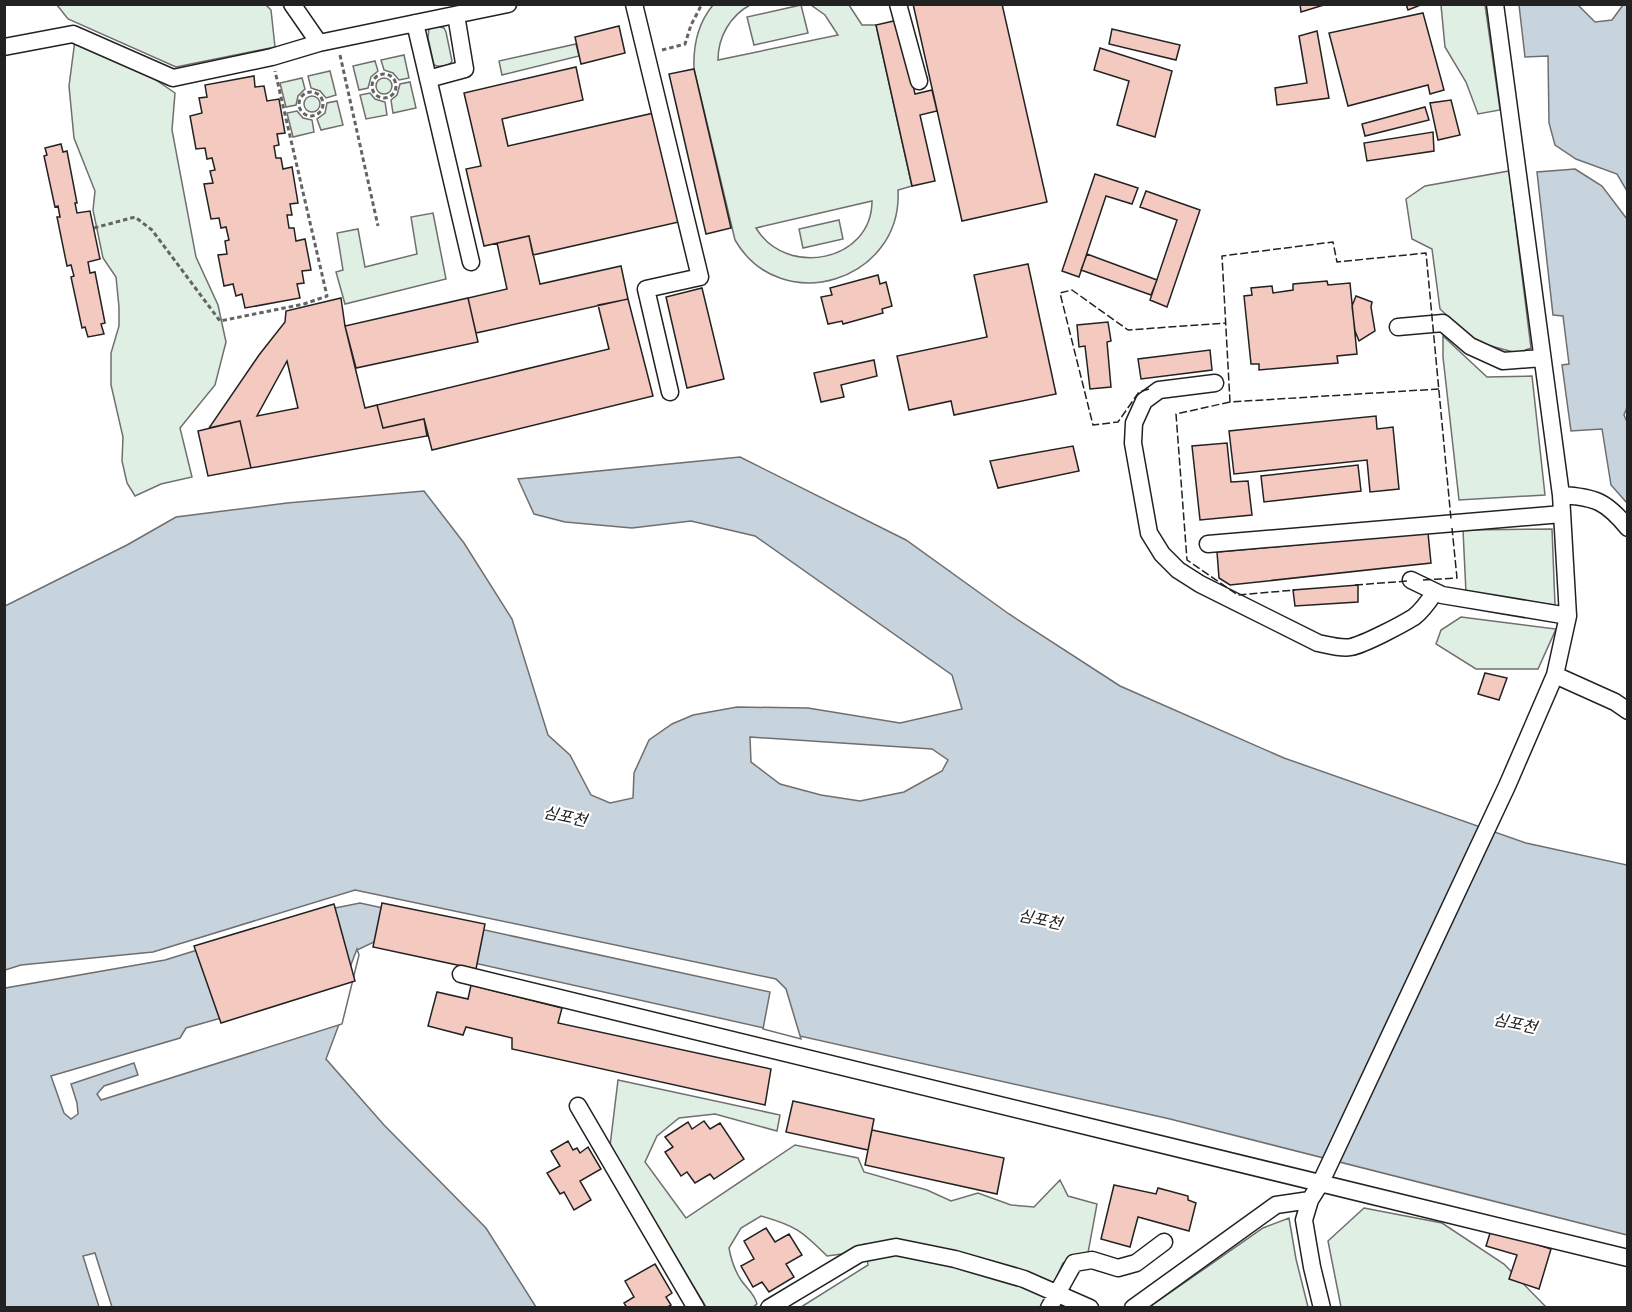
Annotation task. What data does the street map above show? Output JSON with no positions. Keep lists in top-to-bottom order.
{
  "water": ["심포천"]
}
